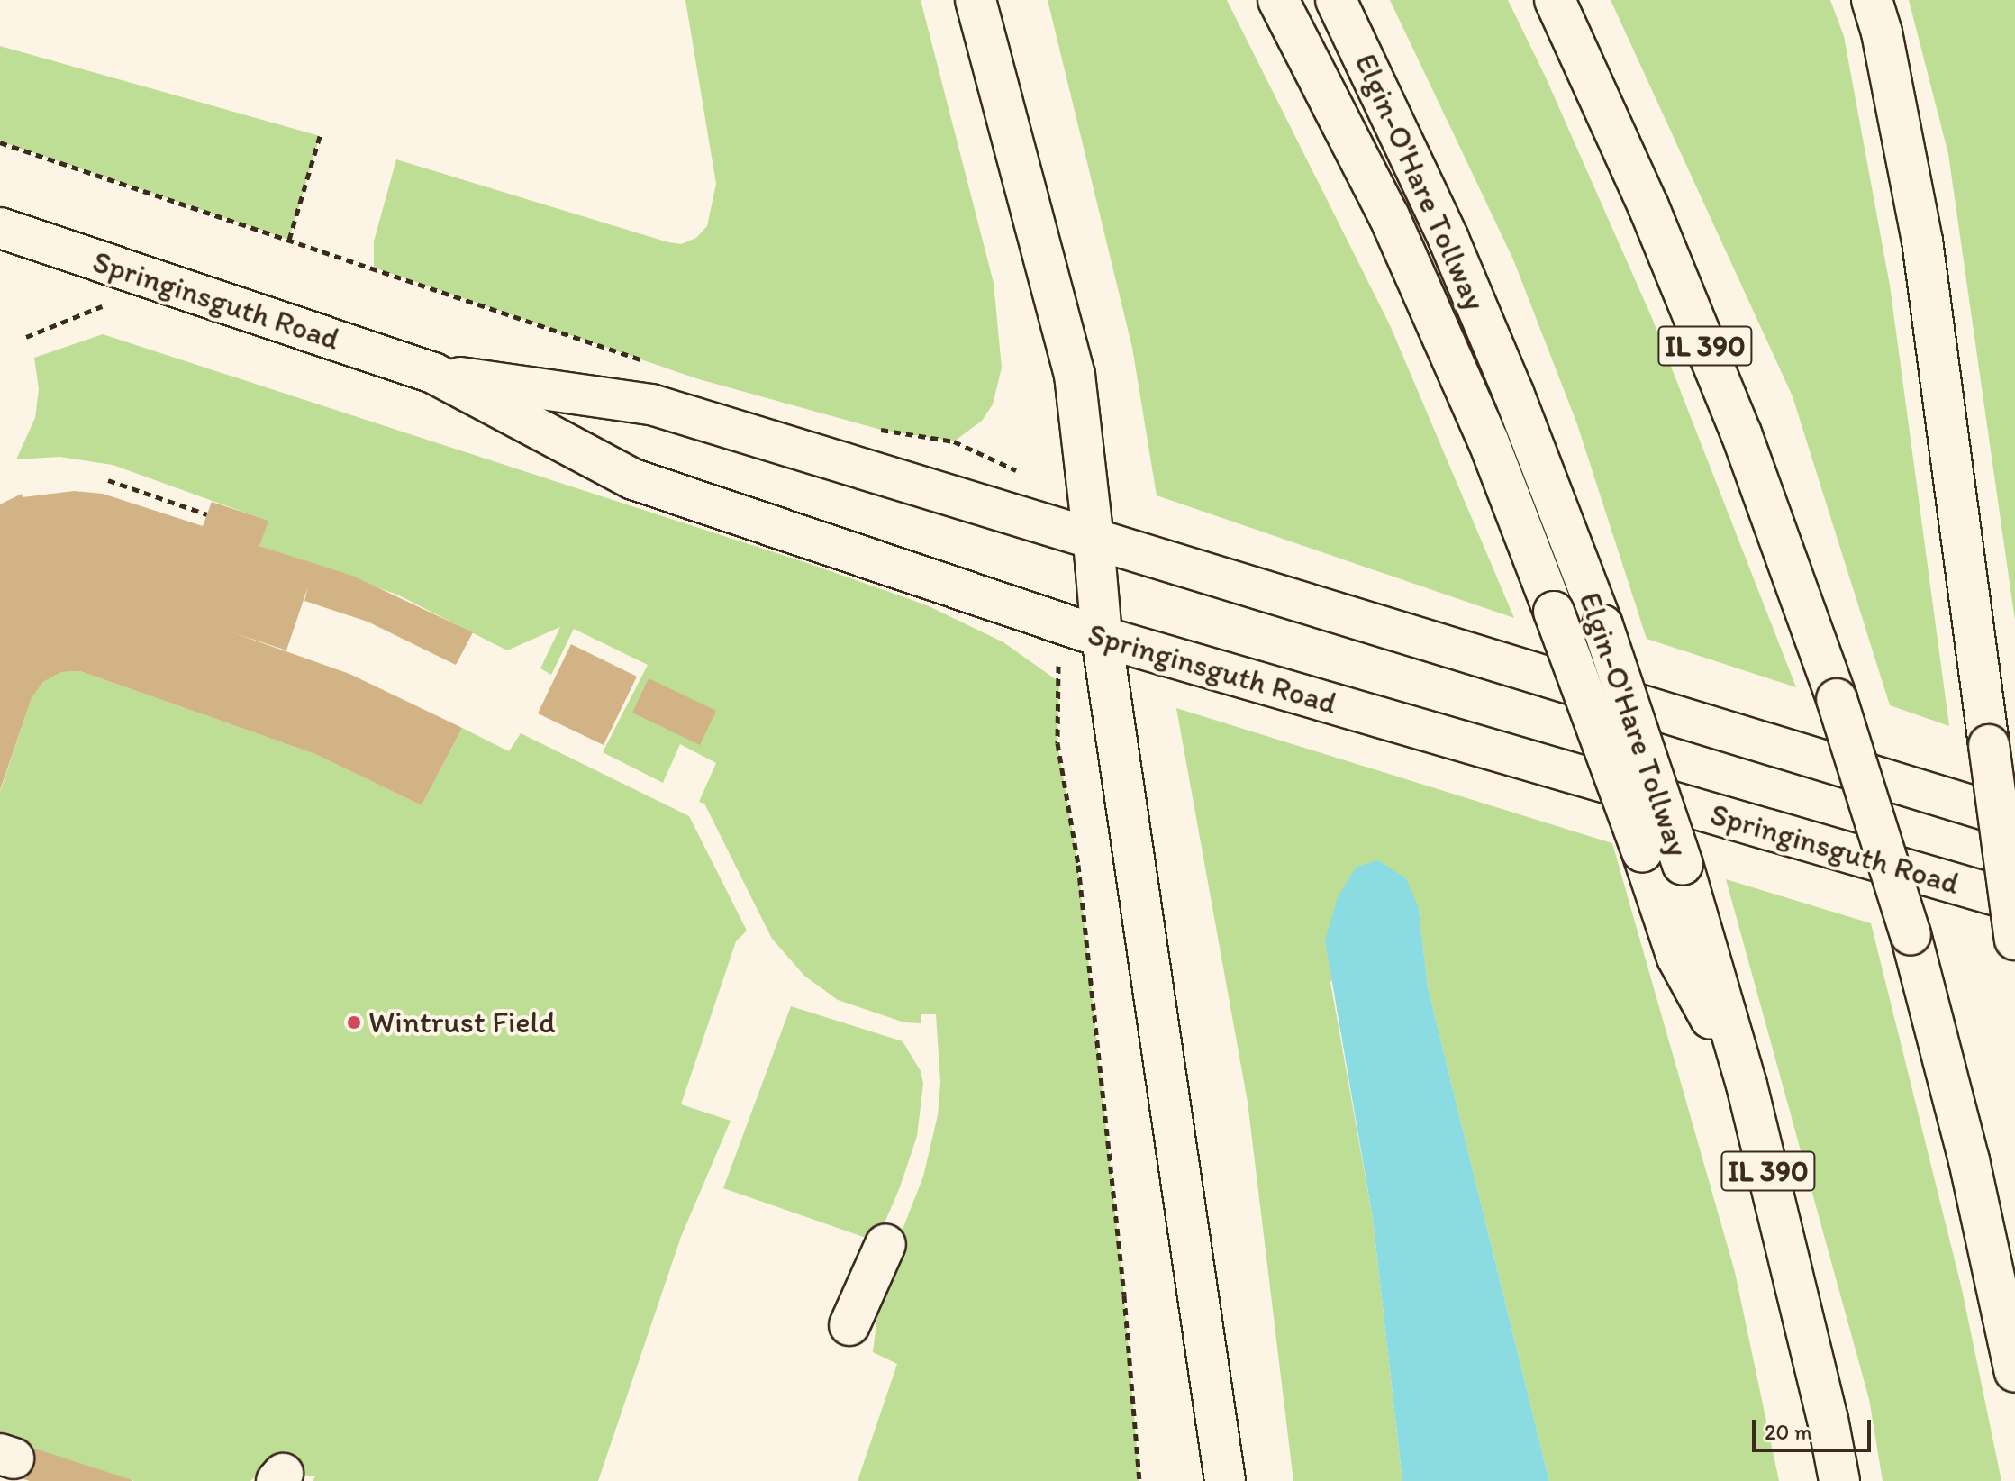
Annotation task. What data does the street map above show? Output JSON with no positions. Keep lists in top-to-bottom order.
{
  "streets": {
    "main road": ["Elgin-O'Hare Tollway", "Springinsguth Road", "IL 390"]
  },
  "places": ["Wintrust Field"],
  "scale_bar": "20 m"
}
